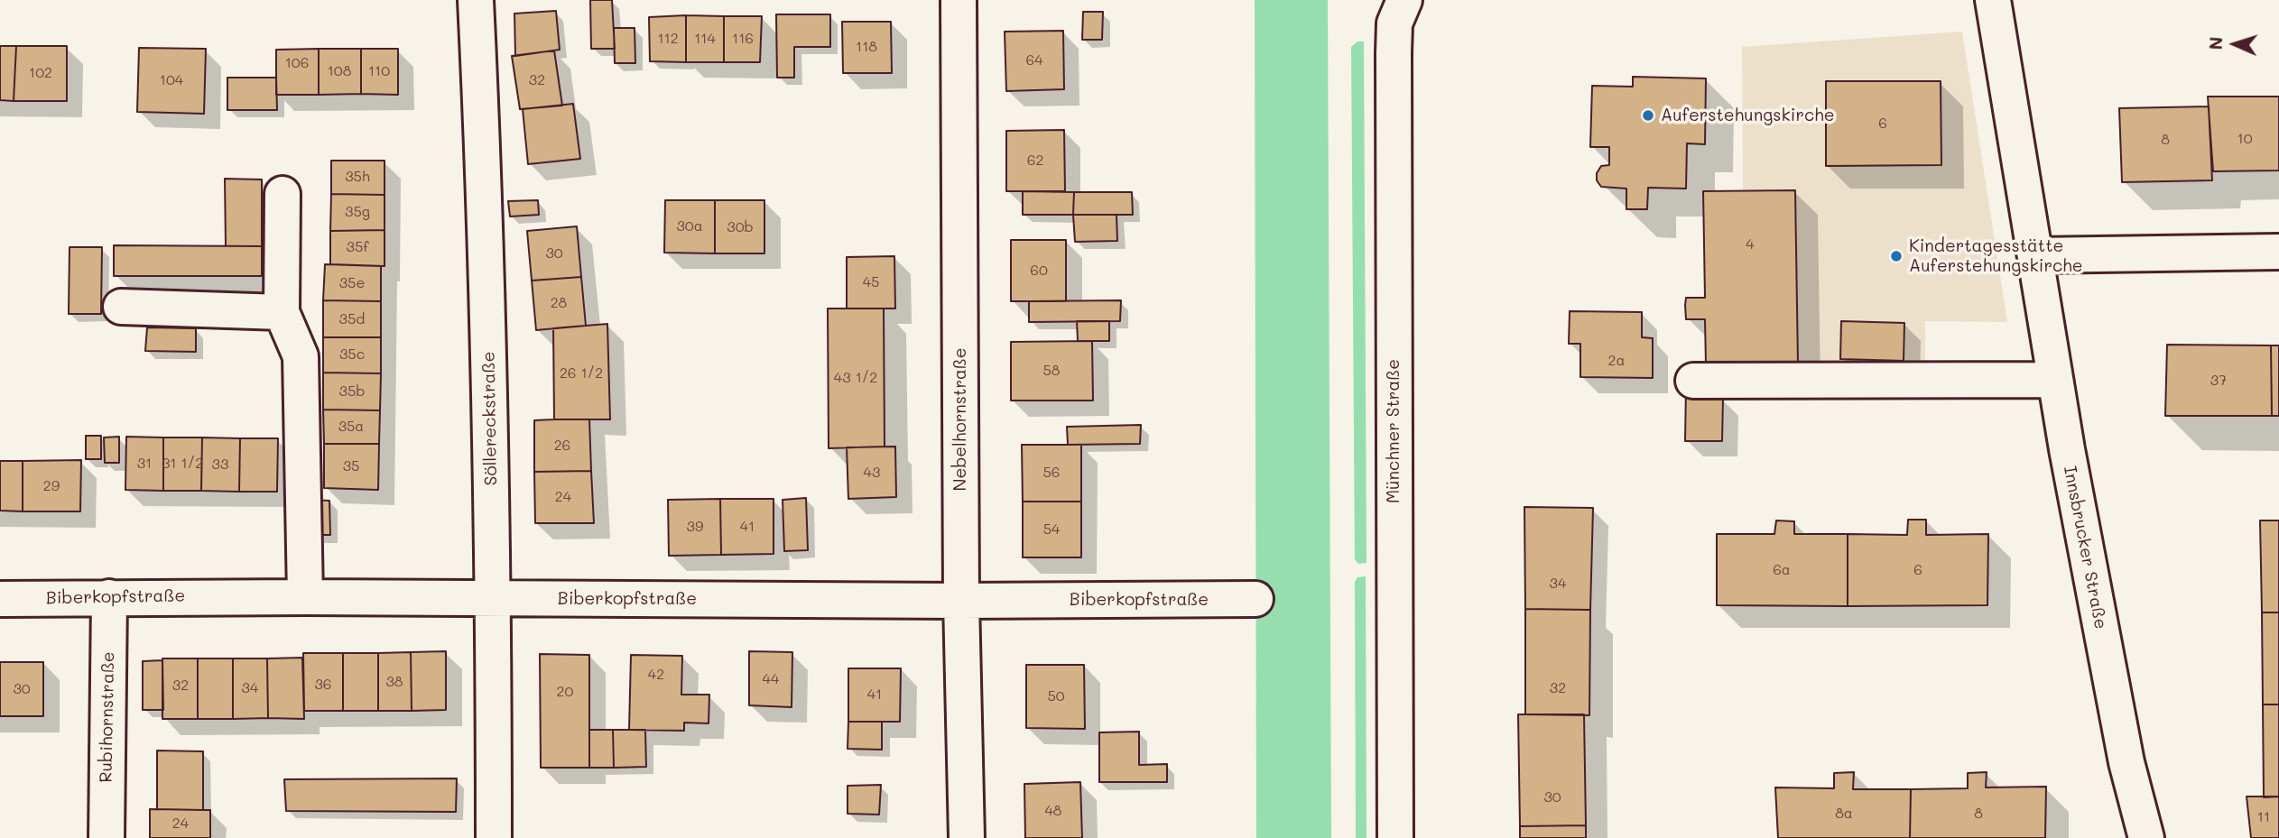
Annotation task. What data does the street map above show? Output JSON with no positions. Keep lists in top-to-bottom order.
{
  "streets": {
    "street": [
      "Söllereckstraße",
      "Nebelhornstraße",
      "Münchner Straße",
      "Innsbrucker Straße",
      "Biberkopfstraße",
      "Rubihornstraße"
    ]
  },
  "crossings": [
    ["Söllereckstraße", "Biberkopfstraße"],
    ["Nebelhornstraße", "Biberkopfstraße"],
    ["Biberkopfstraße", "Rubihornstraße"]
  ],
  "places": ["Auferstehungskirche", "Kindertagesstätte Auferstehungskirche"],
  "house_numbers": [
    "112",
    "114",
    "116",
    "118",
    "64",
    "106",
    "108",
    "110",
    "102",
    "104",
    "32",
    "6",
    "10",
    "8",
    "62",
    "35h",
    "35g",
    "30a",
    "30b",
    "4",
    "35f",
    "30",
    "60",
    "45",
    "35e",
    "28",
    "35d",
    "35c",
    "2a",
    "58",
    "26 1/2",
    "43 1/2",
    "37",
    "35b",
    "35a",
    "26",
    "31",
    "31 1/2",
    "33",
    "35",
    "43",
    "56",
    "29",
    "24",
    "39",
    "41",
    "54",
    "6a",
    "6",
    "34",
    "42",
    "44",
    "38",
    "36",
    "32",
    "34",
    "32",
    "30",
    "20",
    "41",
    "50",
    "30",
    "48",
    "8a",
    "8",
    "11",
    "24"
  ],
  "north": "left"
}
